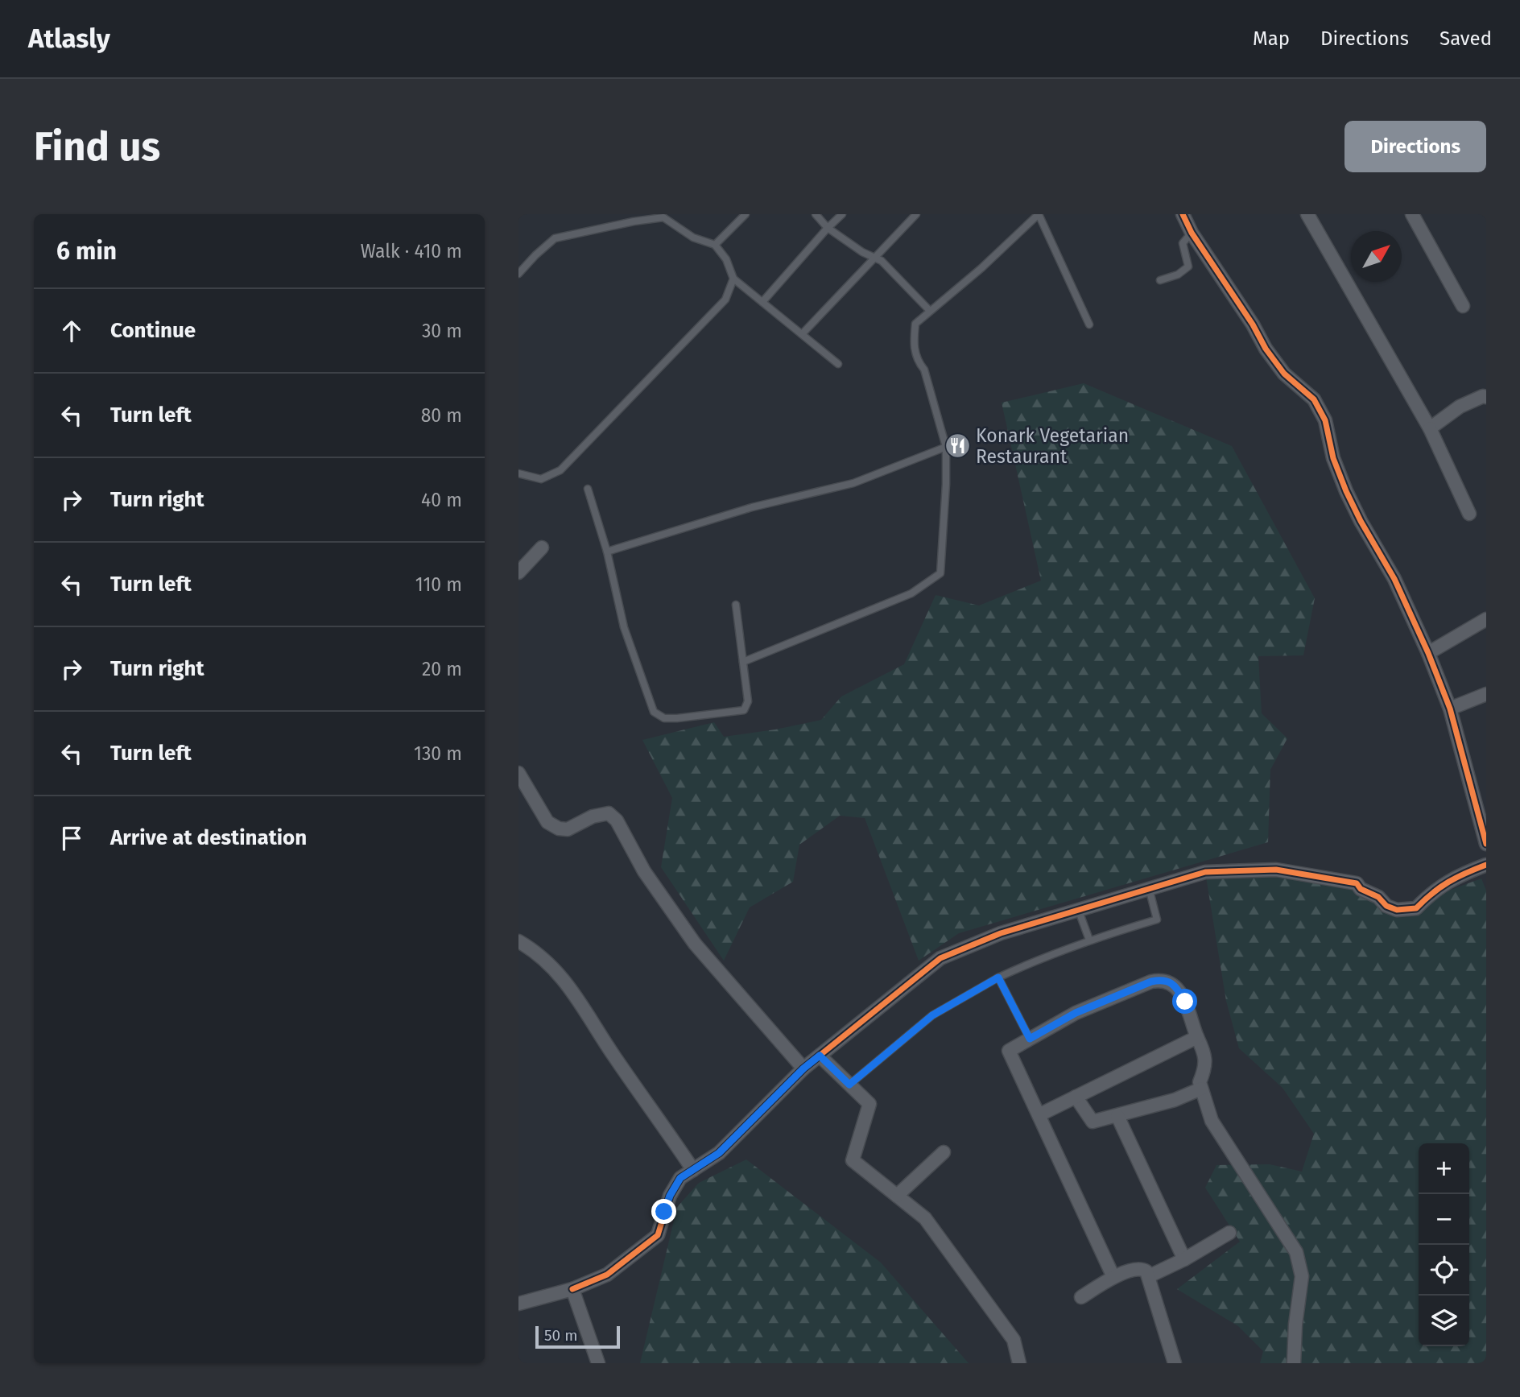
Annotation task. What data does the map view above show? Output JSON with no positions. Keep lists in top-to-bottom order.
{
  "places": {
    "restaurant": ["Konark Vegetarian Restaurant"]
  },
  "scale_bar": "50 m",
  "north": "top right",
  "page": {
    "header": "Atlasly",
    "nav": ["Map", "Directions", "Saved"],
    "buttons": "Directions",
    "title": "Find us",
    "heading": ["6 min", "Walk · 410 m"],
    "list": [
      ["Continue", "30 m"],
      ["Turn left", "80 m"],
      ["Turn right", "40 m"],
      ["Turn left", "110 m"],
      ["Turn right", "20 m"],
      ["Turn left", "130 m"],
      "Arrive at destination"
    ],
    "map_buttons": ["+", "−"],
    "scale": "50 m"
  }
}
